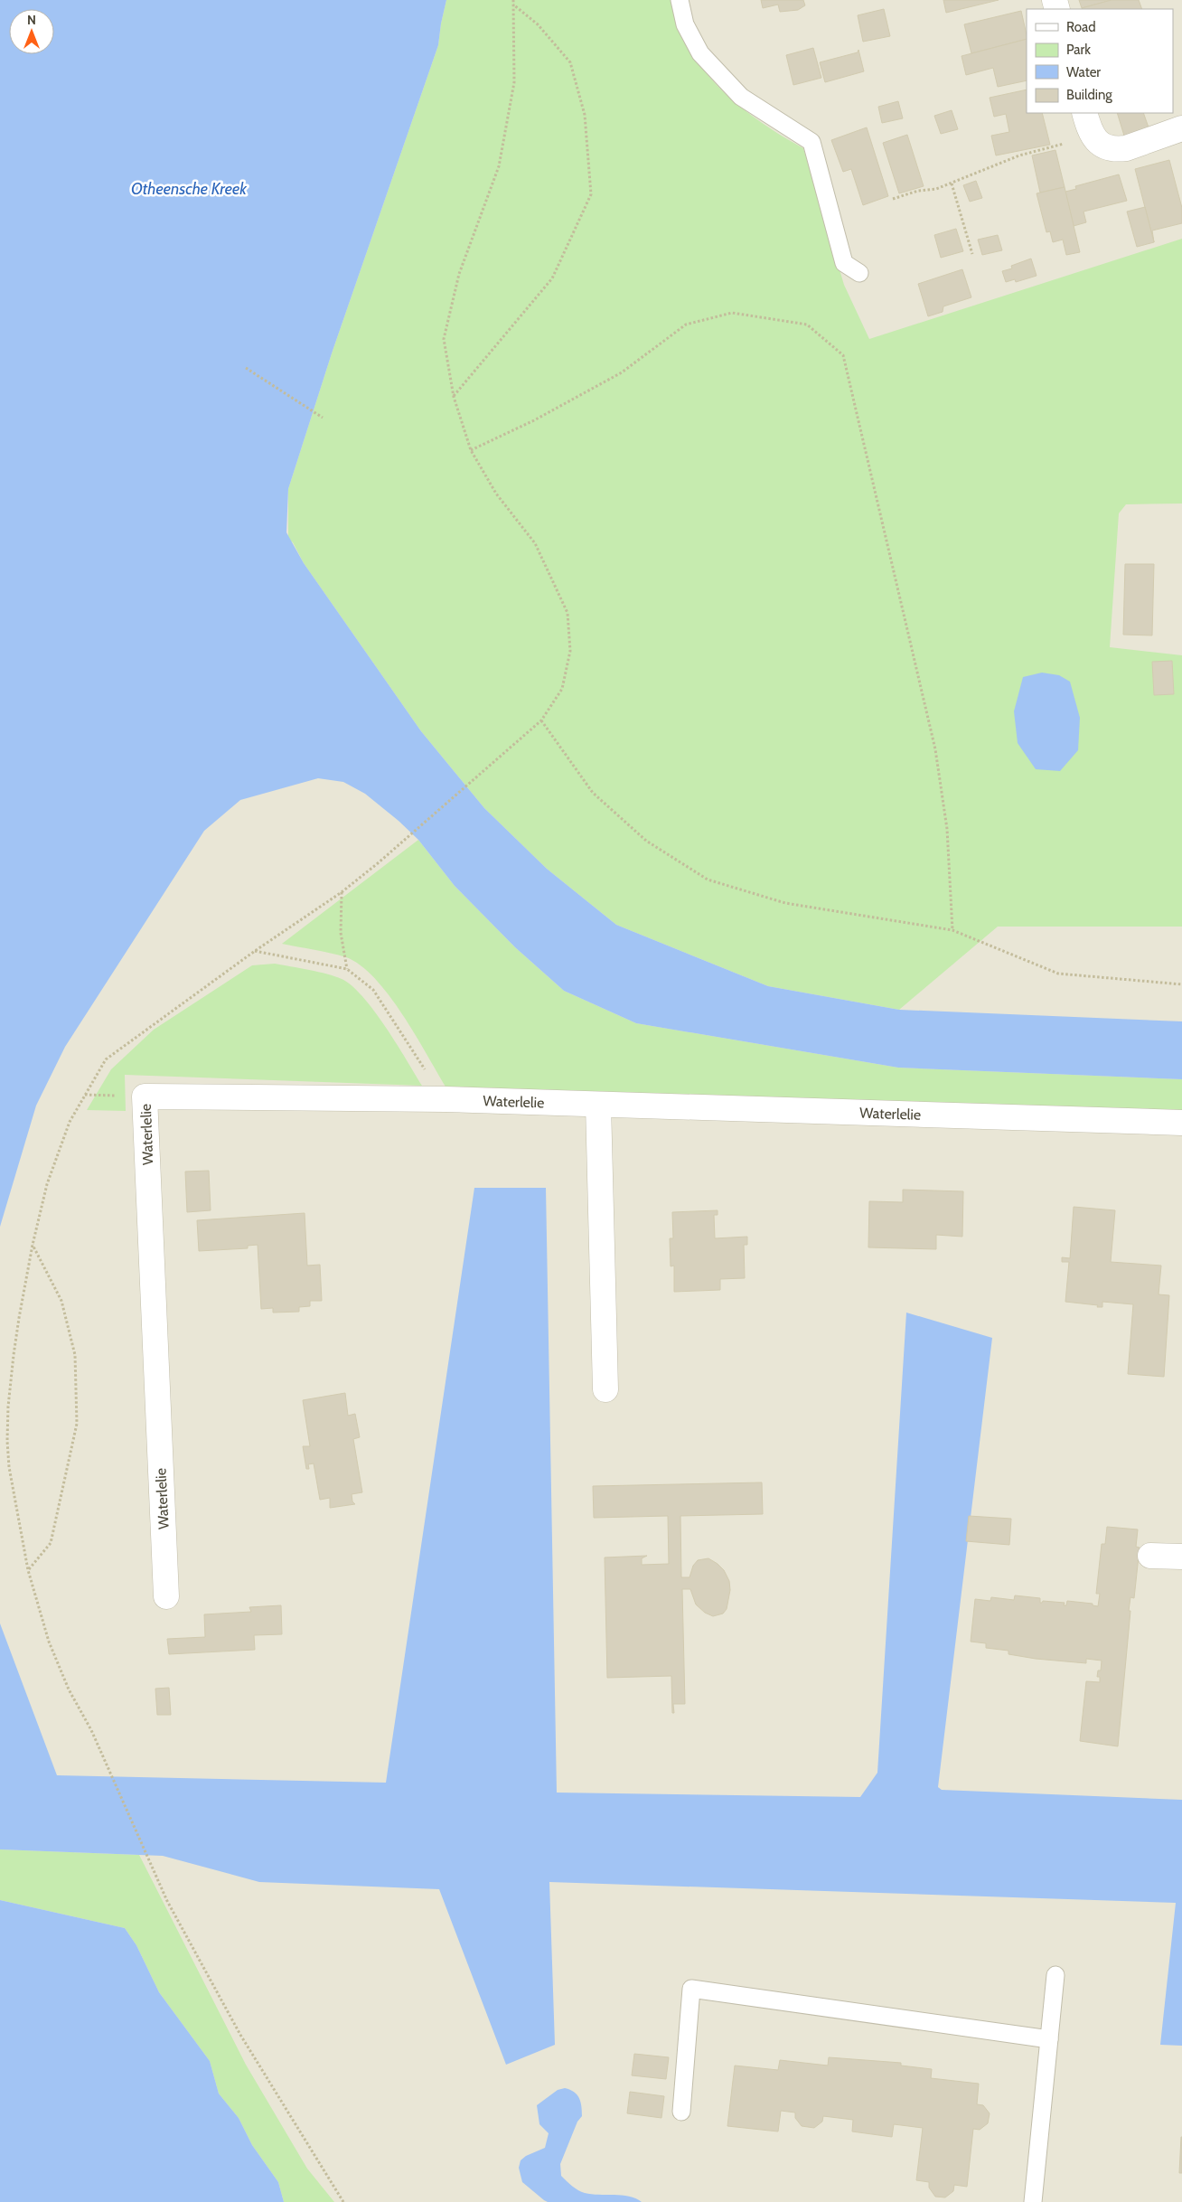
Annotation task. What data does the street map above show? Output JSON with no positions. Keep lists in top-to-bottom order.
{
  "streets": {
    "street": ["Waterlelie"]
  },
  "water": ["Otheensche Kreek"],
  "legend": [
    "Road",
    "Park",
    "Water",
    "Building"
  ],
  "north": "top"
}
